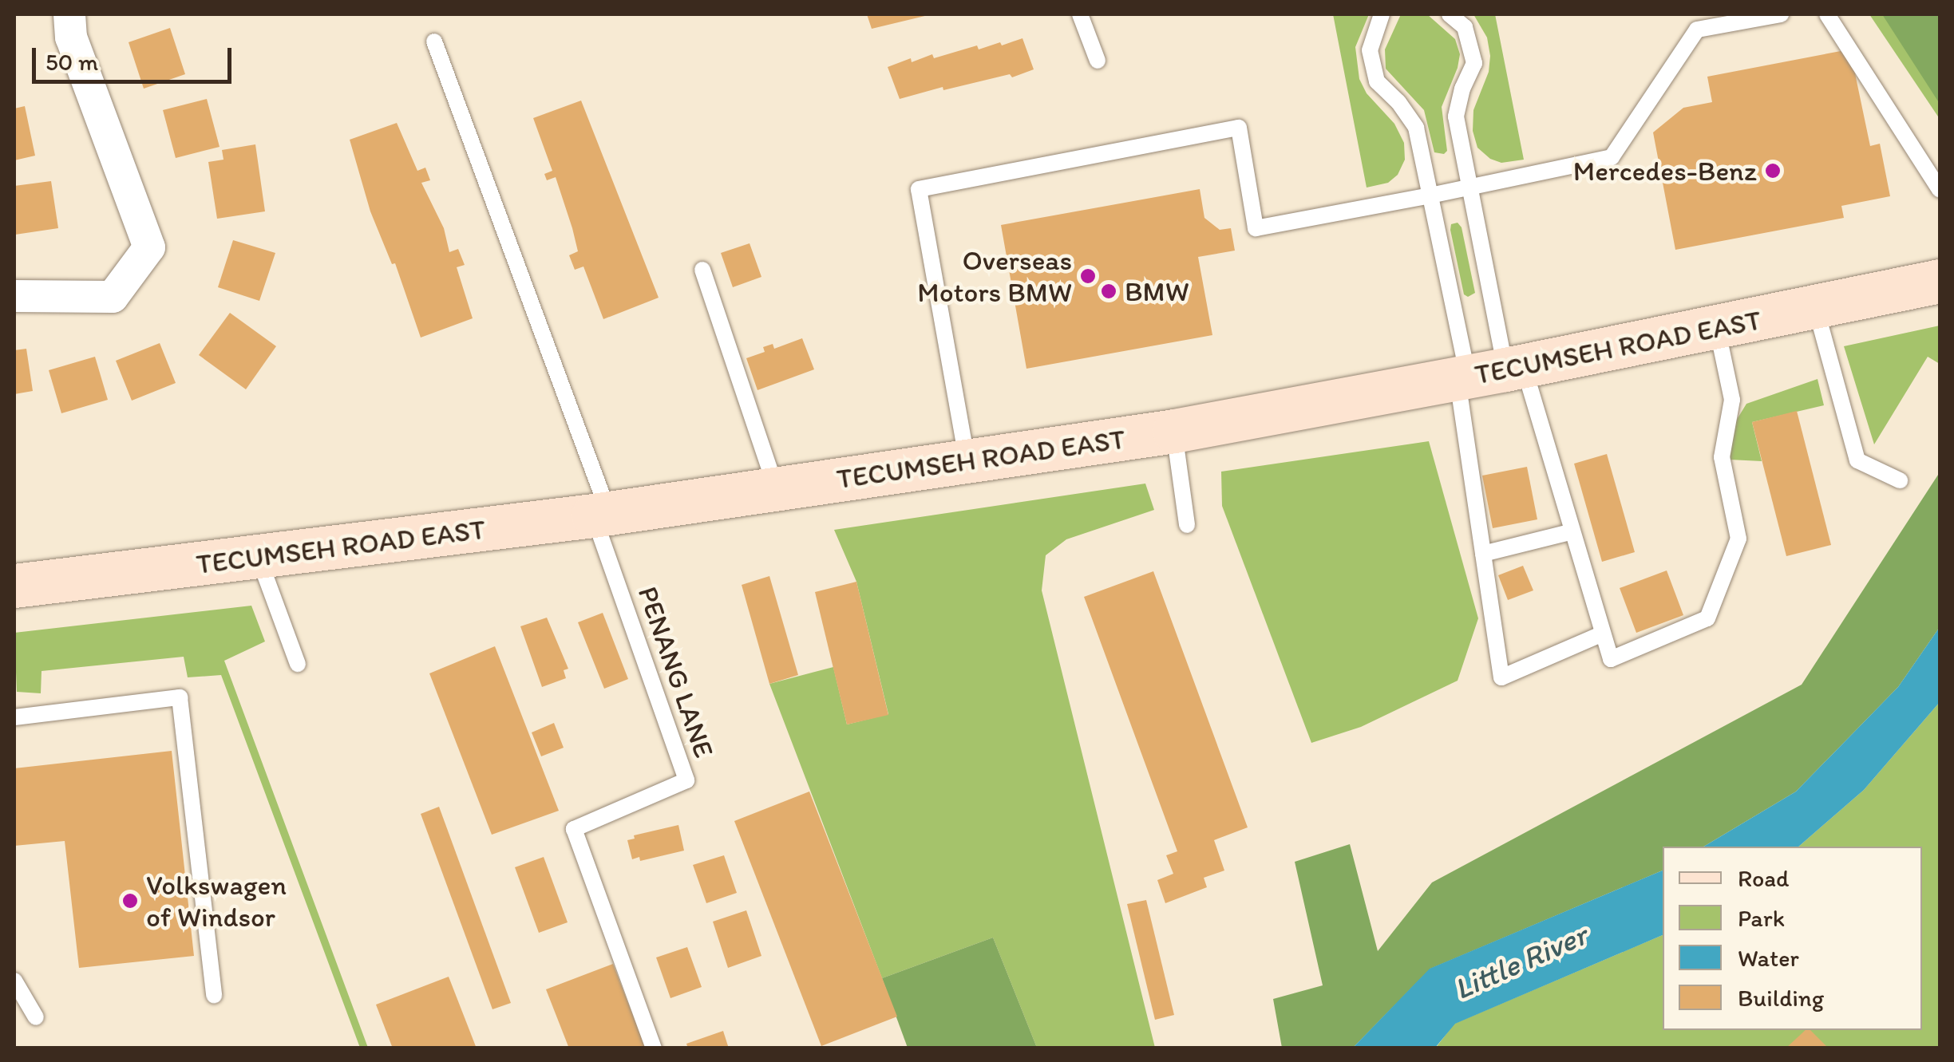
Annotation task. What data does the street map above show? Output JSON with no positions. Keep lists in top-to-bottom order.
{
  "streets": {
    "main road": ["TECUMSEH ROAD EAST"],
    "lane": ["PENANG LANE"]
  },
  "crossings": [
    ["TECUMSEH ROAD EAST", "PENANG LANE"]
  ],
  "water": ["Little River"],
  "places": [
    "Mercedes-Benz",
    "Overseas Motors BMW",
    "BMW",
    "Volkswagen of Windsor"
  ],
  "legend": [
    "Road",
    "Park",
    "Water",
    "Building"
  ],
  "scale_bar": "50 m"
}
